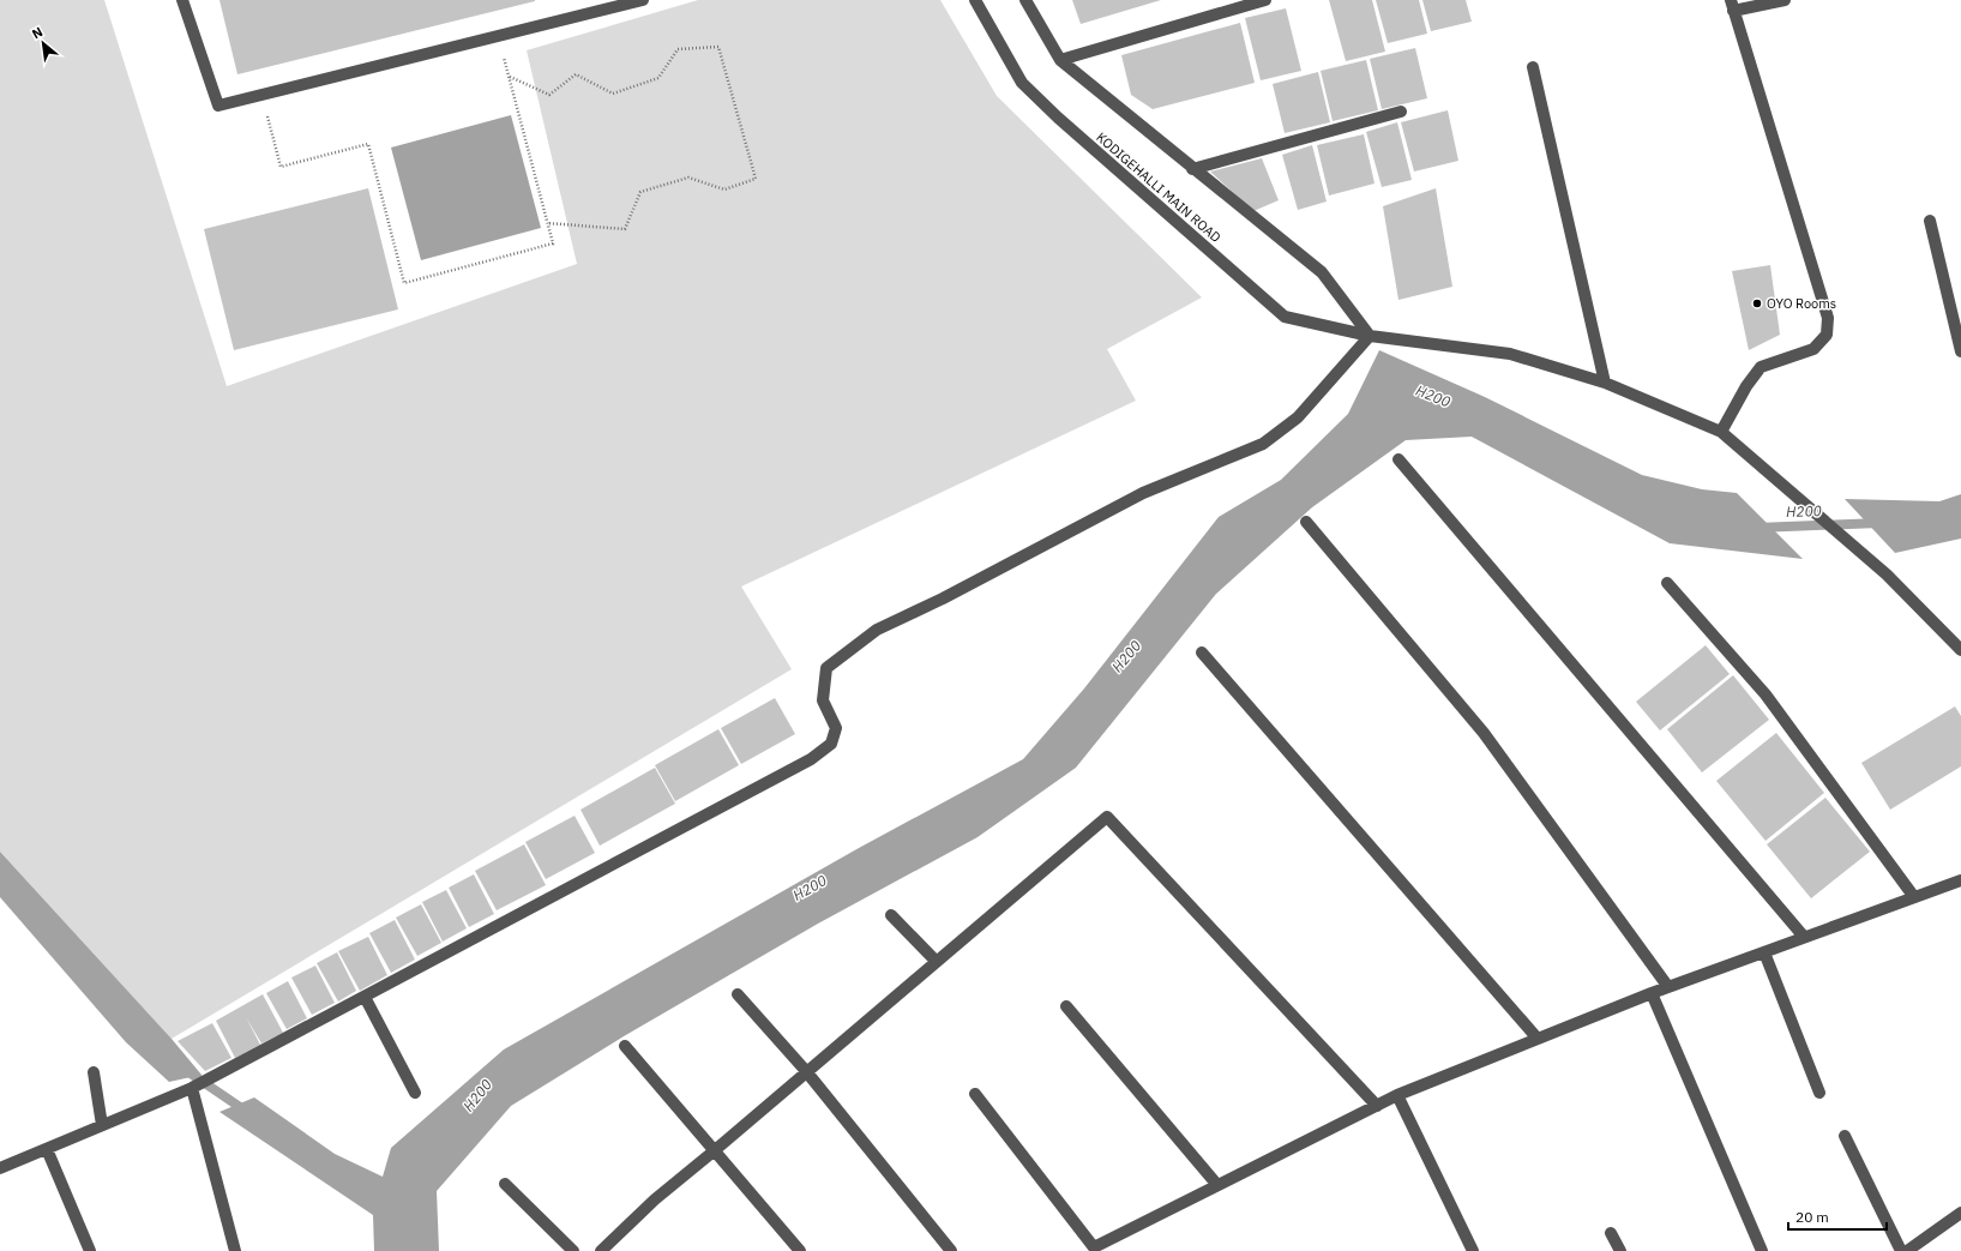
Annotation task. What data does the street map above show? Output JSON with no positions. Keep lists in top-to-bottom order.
{
  "streets": {
    "street": ["KODIGEHALLI MAIN ROAD"]
  },
  "water": ["H200"],
  "places": ["OYO Rooms"],
  "scale_bar": "20 m",
  "north": "top left"
}
